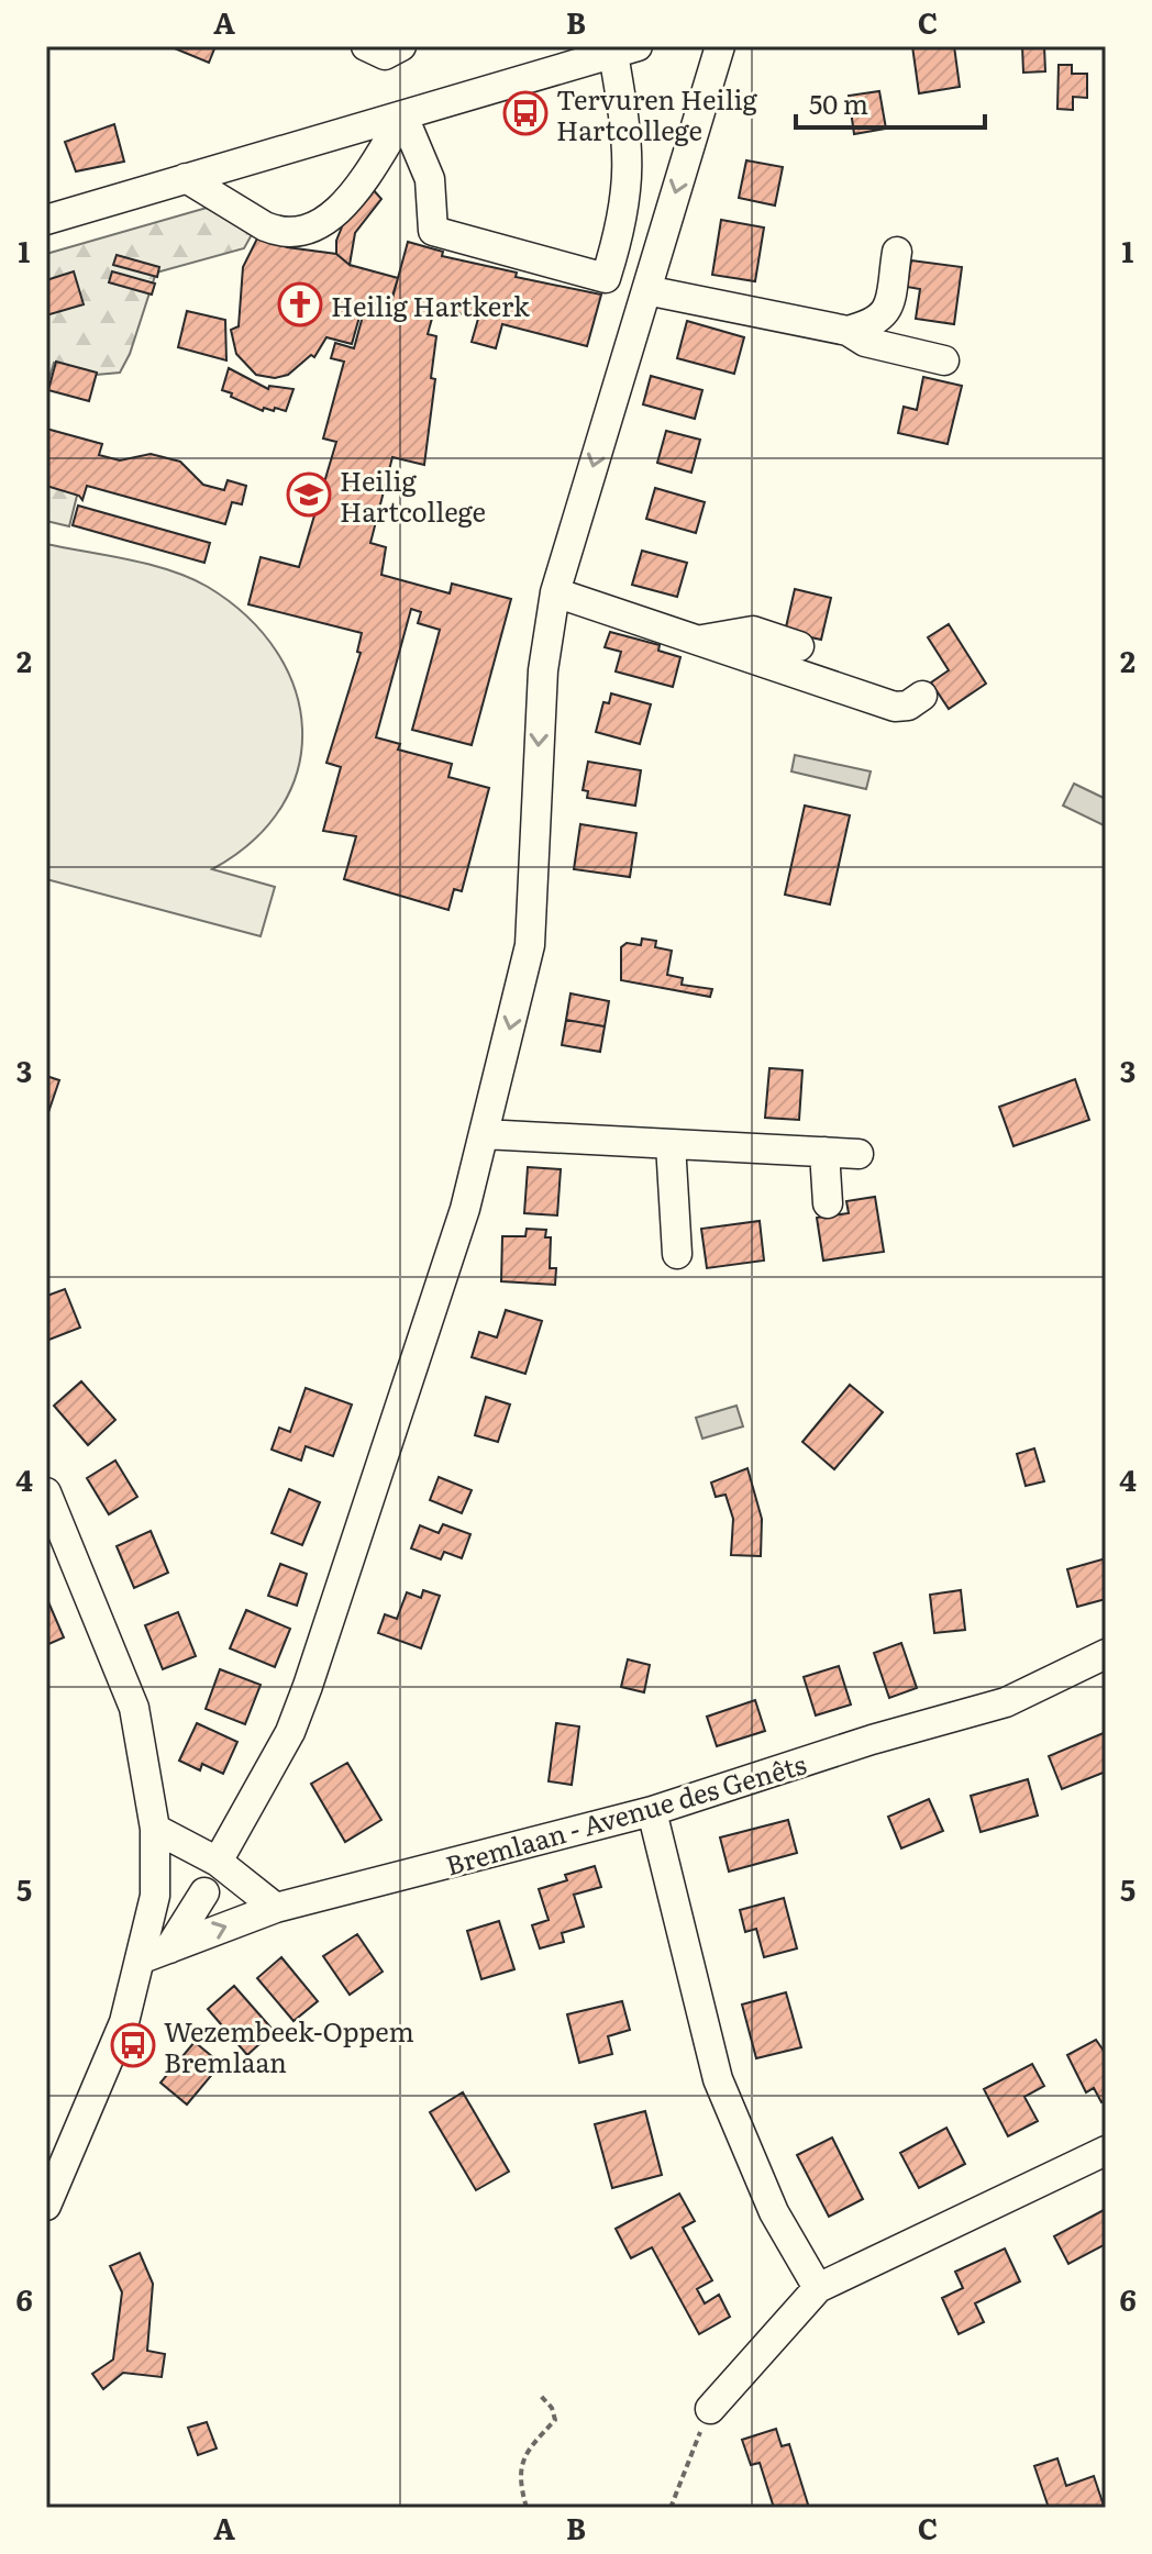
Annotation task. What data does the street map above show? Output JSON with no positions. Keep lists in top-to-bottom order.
{
  "streets": {
    "street": ["Bremlaan - Avenue des Genêts"]
  },
  "places": {
    "bus stop": ["Tervuren Heilig Hartcollege", "Wezembeek-Oppem Bremlaan"],
    "church": ["Heilig Hartkerk"],
    "school or university": ["Heilig Hartcollege"]
  },
  "scale_bar": "50 m",
  "grid": {
    "columns": ["A", "B", "C"],
    "rows": [
      "1",
      "2",
      "3",
      "4",
      "5",
      "6"
    ]
  }
}
